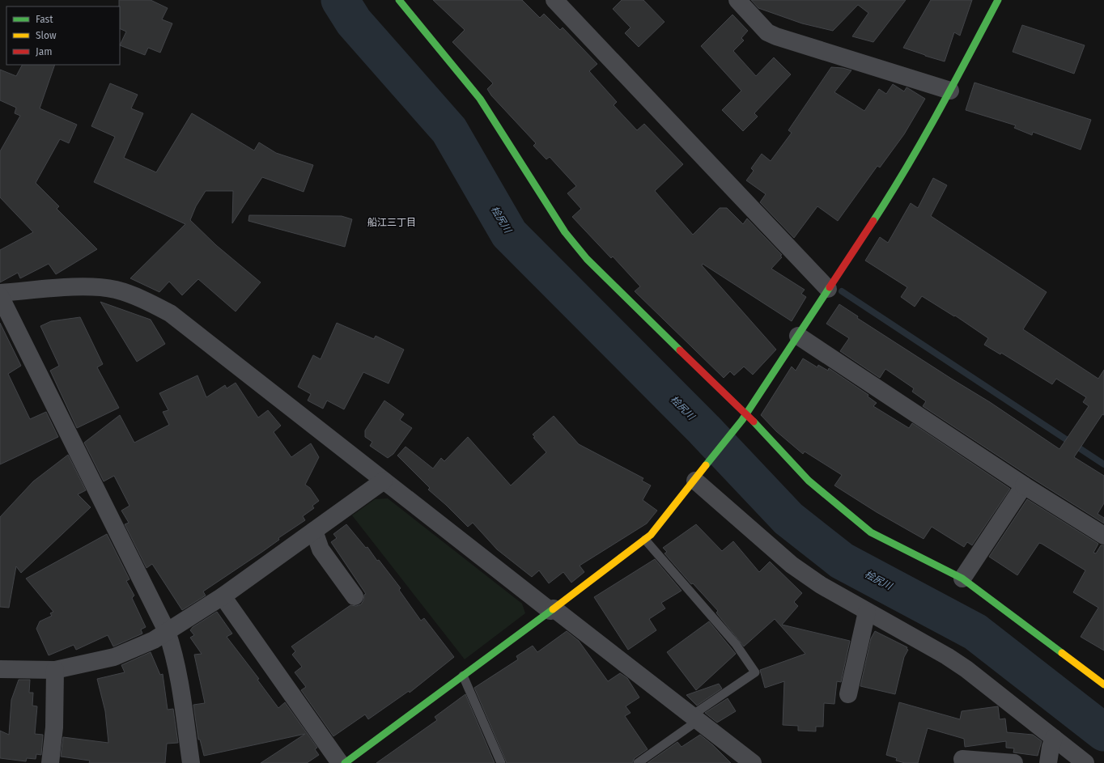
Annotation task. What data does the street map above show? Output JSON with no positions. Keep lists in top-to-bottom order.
{
  "districts": ["船江三丁目"],
  "water": ["桧尻川"],
  "legend": ["Fast", "Slow", "Jam"]
}
